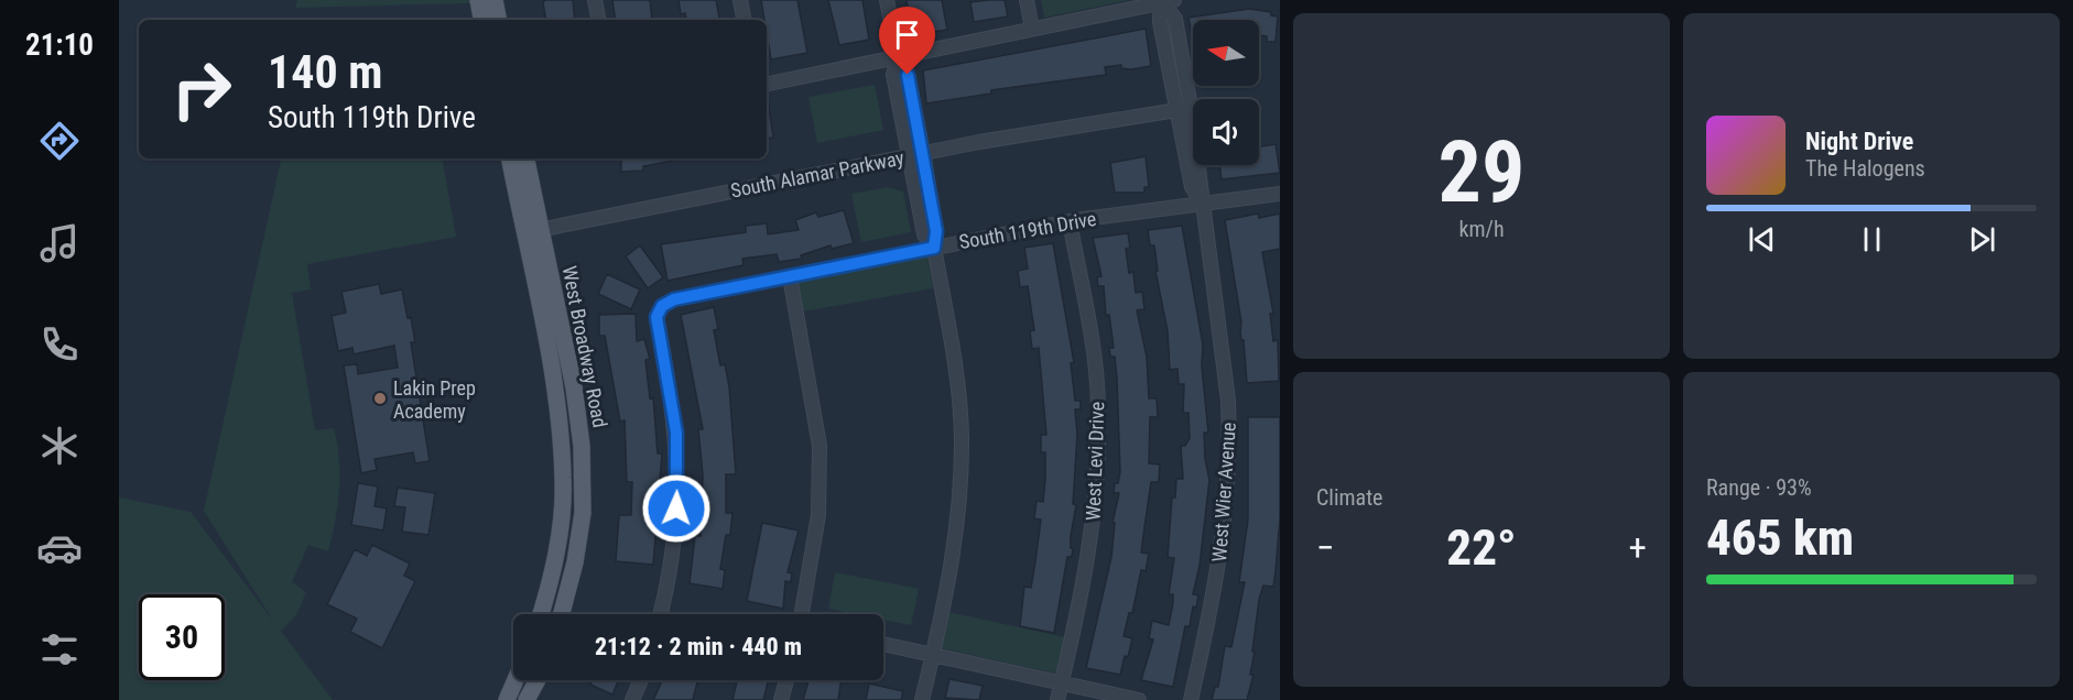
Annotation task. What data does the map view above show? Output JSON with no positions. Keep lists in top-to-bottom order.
{
  "streets": {
    "main road": ["West Broadway Road"],
    "street": [
      "South Alamar Parkway",
      "South 119th Drive",
      "West Levi Drive",
      "West Wier Avenue"
    ]
  },
  "crossings": [
    ["South Alamar Parkway", "West Broadway Road"],
    ["South Alamar Parkway", "West Wier Avenue"],
    ["South 119th Drive", "West Levi Drive"],
    ["South 119th Drive", "West Wier Avenue"]
  ],
  "places": ["Lakin Prep Academy"],
  "north": "left",
  "page": {
    "tabs": "21:10",
    "tile": [
      ["29", "km/h"],
      "Climate",
      ["Range · 93%", "465 km"]
    ],
    "turn": ["140 m", "South 119th Drive"],
    "song": ["Night Drive", "The Halogens"],
    "heat": ["−", "22°", "+"],
    "limit": "30",
    "trip": "21:12 · 2 min · 440 m"
  }
}
